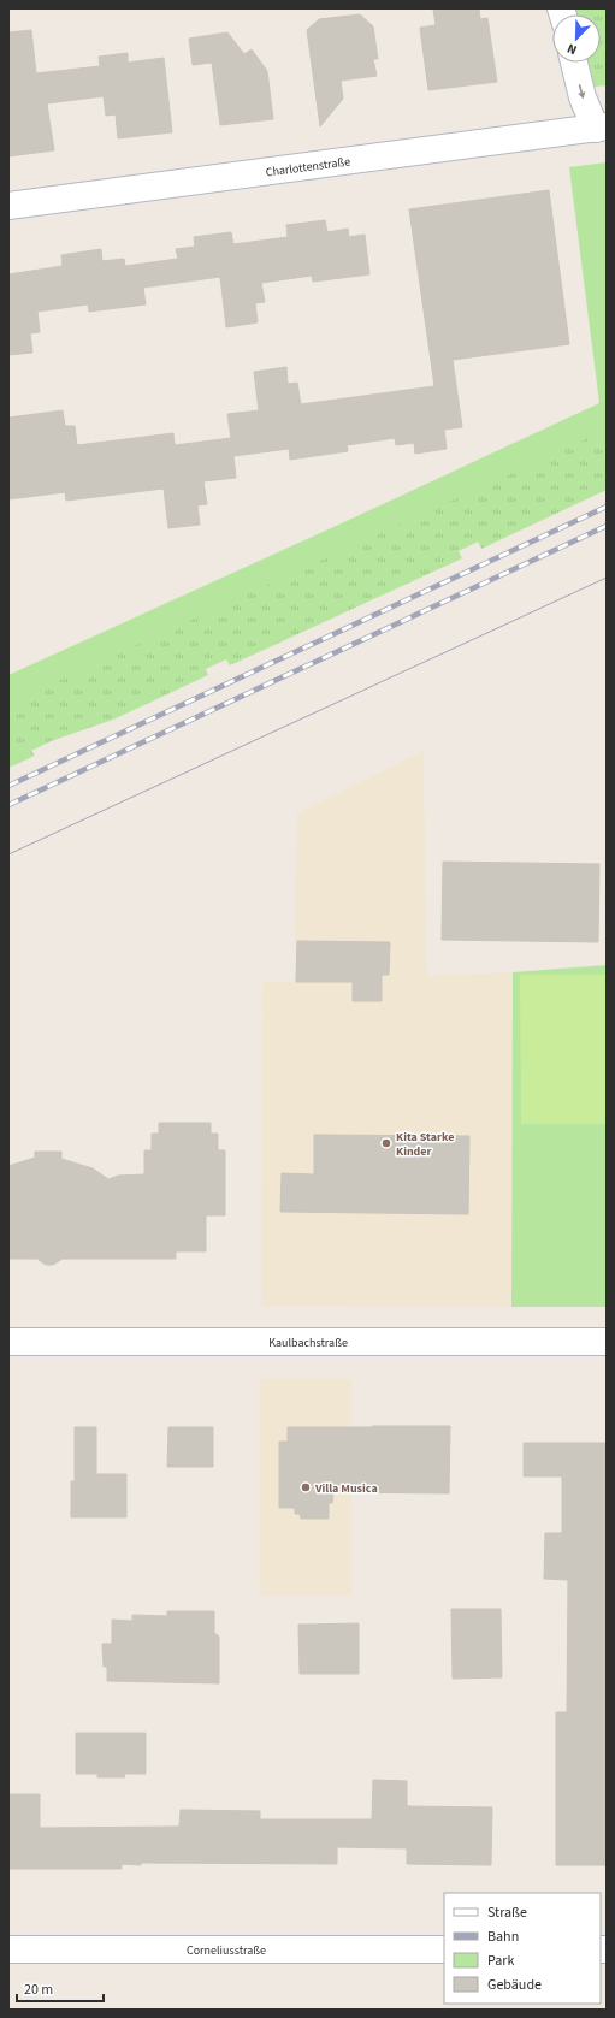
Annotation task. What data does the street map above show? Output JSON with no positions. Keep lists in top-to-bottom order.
{
  "streets": {
    "street": ["Charlottenstraße", "Kaulbachstraße", "Corneliusstraße"]
  },
  "places": ["Kita Starke Kinder", "Villa Musica"],
  "legend": [
    "Straße",
    "Bahn",
    "Park",
    "Gebäude"
  ],
  "scale_bar": "20 m",
  "north": "bottom left"
}
